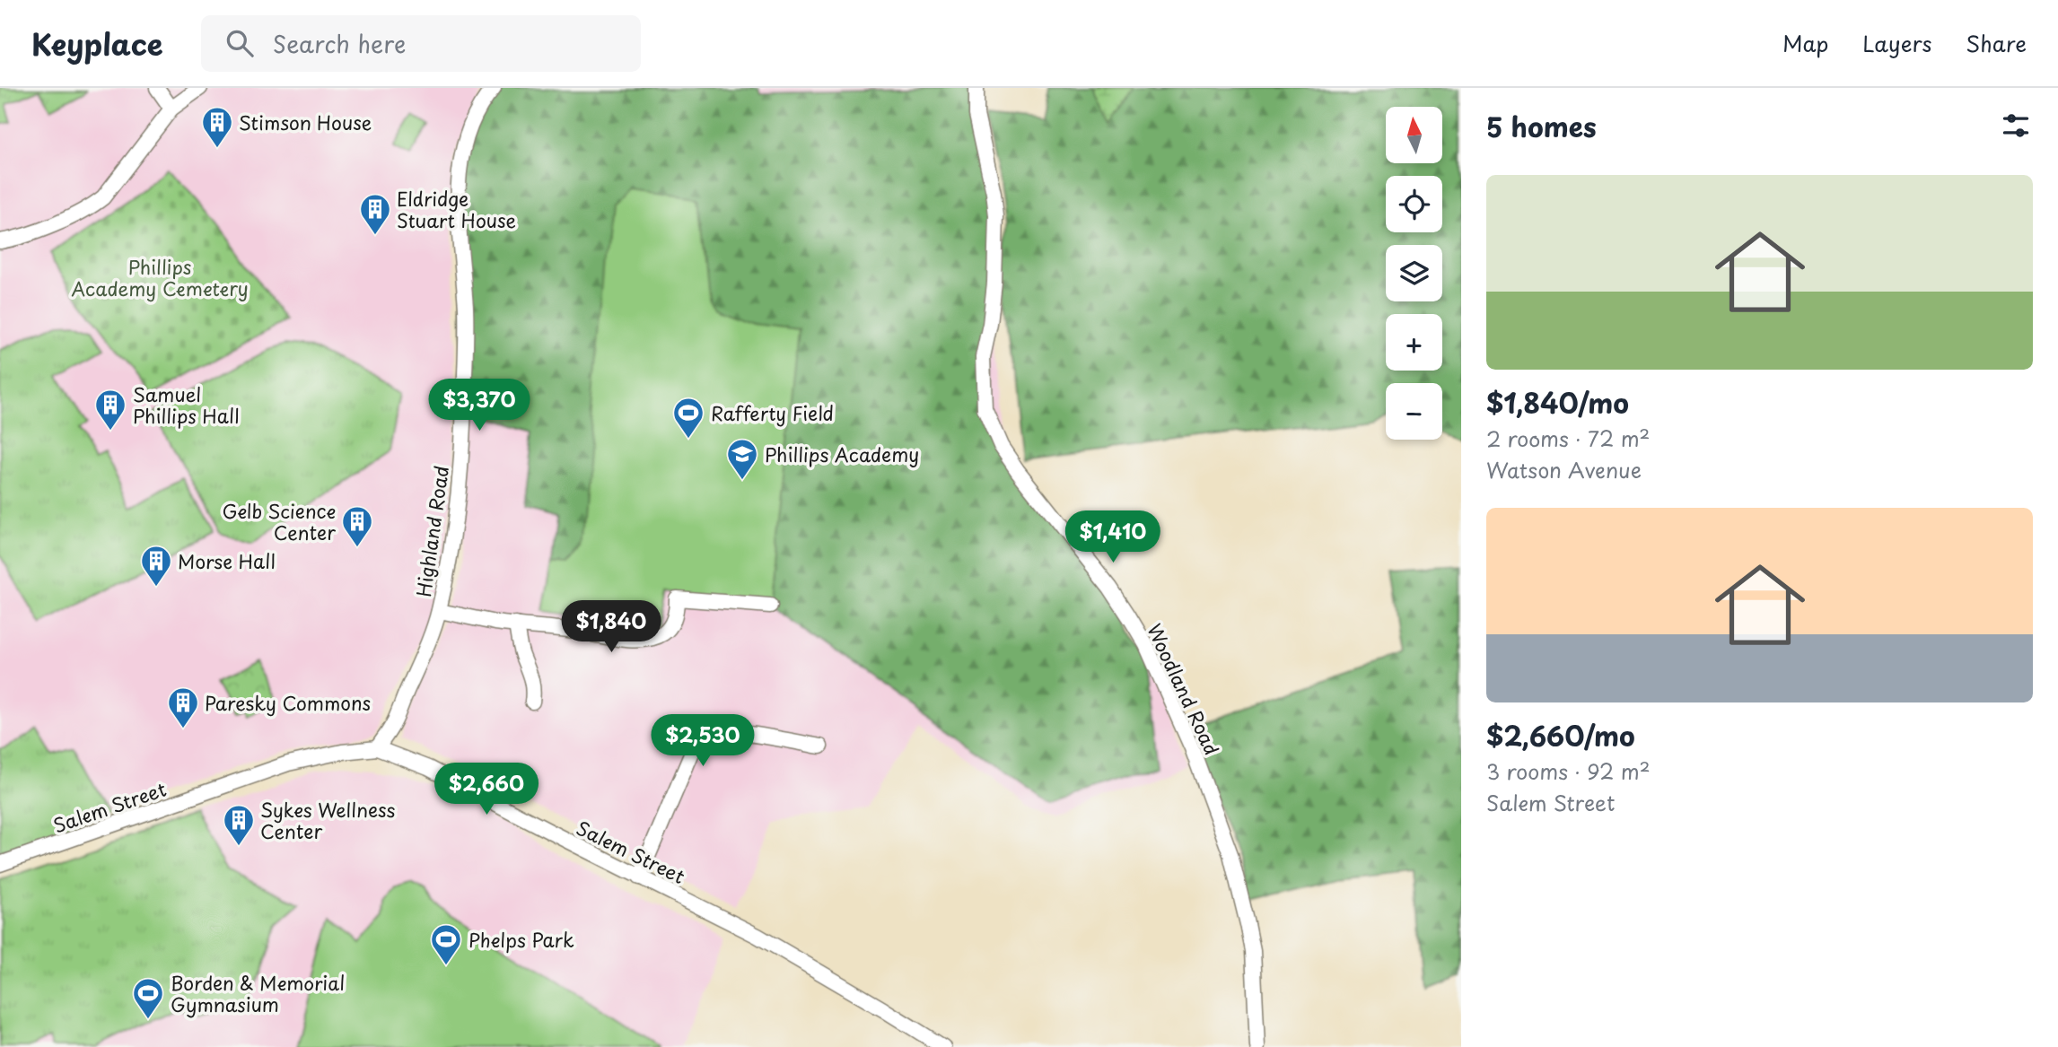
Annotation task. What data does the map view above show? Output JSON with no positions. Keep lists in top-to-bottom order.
{
  "streets": {
    "street": ["Highland Road", "Woodland Road", "Salem Street"]
  },
  "crossings": [
    ["Highland Road", "Salem Street"]
  ],
  "parks": ["Phillips Academy Cemetery"],
  "places": {
    "building": [
      "Stimson House",
      "Eldridge Stuart House",
      "Samuel Phillips Hall",
      "Gelb Science Center",
      "Morse Hall",
      "Paresky Commons",
      "Sykes Wellness Center"
    ],
    "sports": ["Rafferty Field", "Phelps Park", "Borden & Memorial Gymnasium"],
    "school or university": ["Phillips Academy"]
  },
  "north": "top",
  "page": {
    "header": "Keyplace",
    "search": "Search here",
    "nav": ["Map", "Layers", "Share"],
    "heading": "5 homes",
    "map_buttons": ["+", "−"],
    "list": [
      {
        "name": "$1,840/mo",
        "note": "2 rooms · 72 m² · Watson Avenue"
      },
      {
        "name": "$2,660/mo",
        "note": "3 rooms · 92 m² · Salem Street"
      }
    ],
    "price": [
      "$3,370",
      "$1,410",
      "$1,840",
      "$2,530",
      "$2,660"
    ]
  }
}
